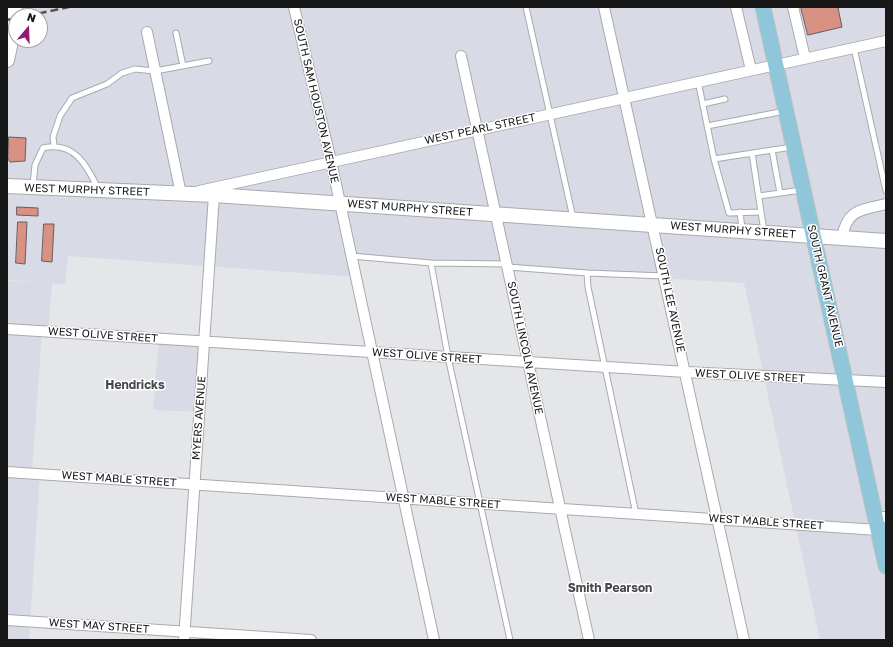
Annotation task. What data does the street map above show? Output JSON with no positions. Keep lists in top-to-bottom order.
{
  "streets": {
    "main road": ["SOUTH GRANT AVENUE"],
    "street": [
      "SOUTH SAM HOUSTON AVENUE",
      "WEST PEARL STREET",
      "WEST MURPHY STREET",
      "SOUTH LEE AVENUE",
      "WEST OLIVE STREET",
      "SOUTH LINCOLN AVENUE",
      "MYERS AVENUE",
      "WEST MABLE STREET",
      "WEST MAY STREET"
    ]
  },
  "crossings": [
    ["SOUTH SAM HOUSTON AVENUE", "WEST PEARL STREET"],
    ["SOUTH SAM HOUSTON AVENUE", "WEST MURPHY STREET"],
    ["SOUTH SAM HOUSTON AVENUE", "WEST OLIVE STREET"],
    ["SOUTH SAM HOUSTON AVENUE", "WEST MABLE STREET"],
    ["WEST PEARL STREET", "WEST MURPHY STREET"],
    ["WEST PEARL STREET", "SOUTH GRANT AVENUE"],
    ["WEST PEARL STREET", "SOUTH LEE AVENUE"],
    ["WEST PEARL STREET", "SOUTH LINCOLN AVENUE"],
    ["WEST MURPHY STREET", "SOUTH GRANT AVENUE"],
    ["WEST MURPHY STREET", "SOUTH LEE AVENUE"],
    ["WEST MURPHY STREET", "SOUTH LINCOLN AVENUE"],
    ["WEST MURPHY STREET", "MYERS AVENUE"],
    ["SOUTH GRANT AVENUE", "WEST OLIVE STREET"],
    ["SOUTH GRANT AVENUE", "WEST MABLE STREET"],
    ["SOUTH LEE AVENUE", "WEST OLIVE STREET"],
    ["SOUTH LEE AVENUE", "WEST MABLE STREET"],
    ["WEST OLIVE STREET", "SOUTH LINCOLN AVENUE"],
    ["WEST OLIVE STREET", "MYERS AVENUE"],
    ["SOUTH LINCOLN AVENUE", "WEST MABLE STREET"],
    ["MYERS AVENUE", "WEST MABLE STREET"],
    ["MYERS AVENUE", "WEST MAY STREET"]
  ],
  "districts": ["Hendricks", "Smith Pearson"],
  "north": "top"
}
